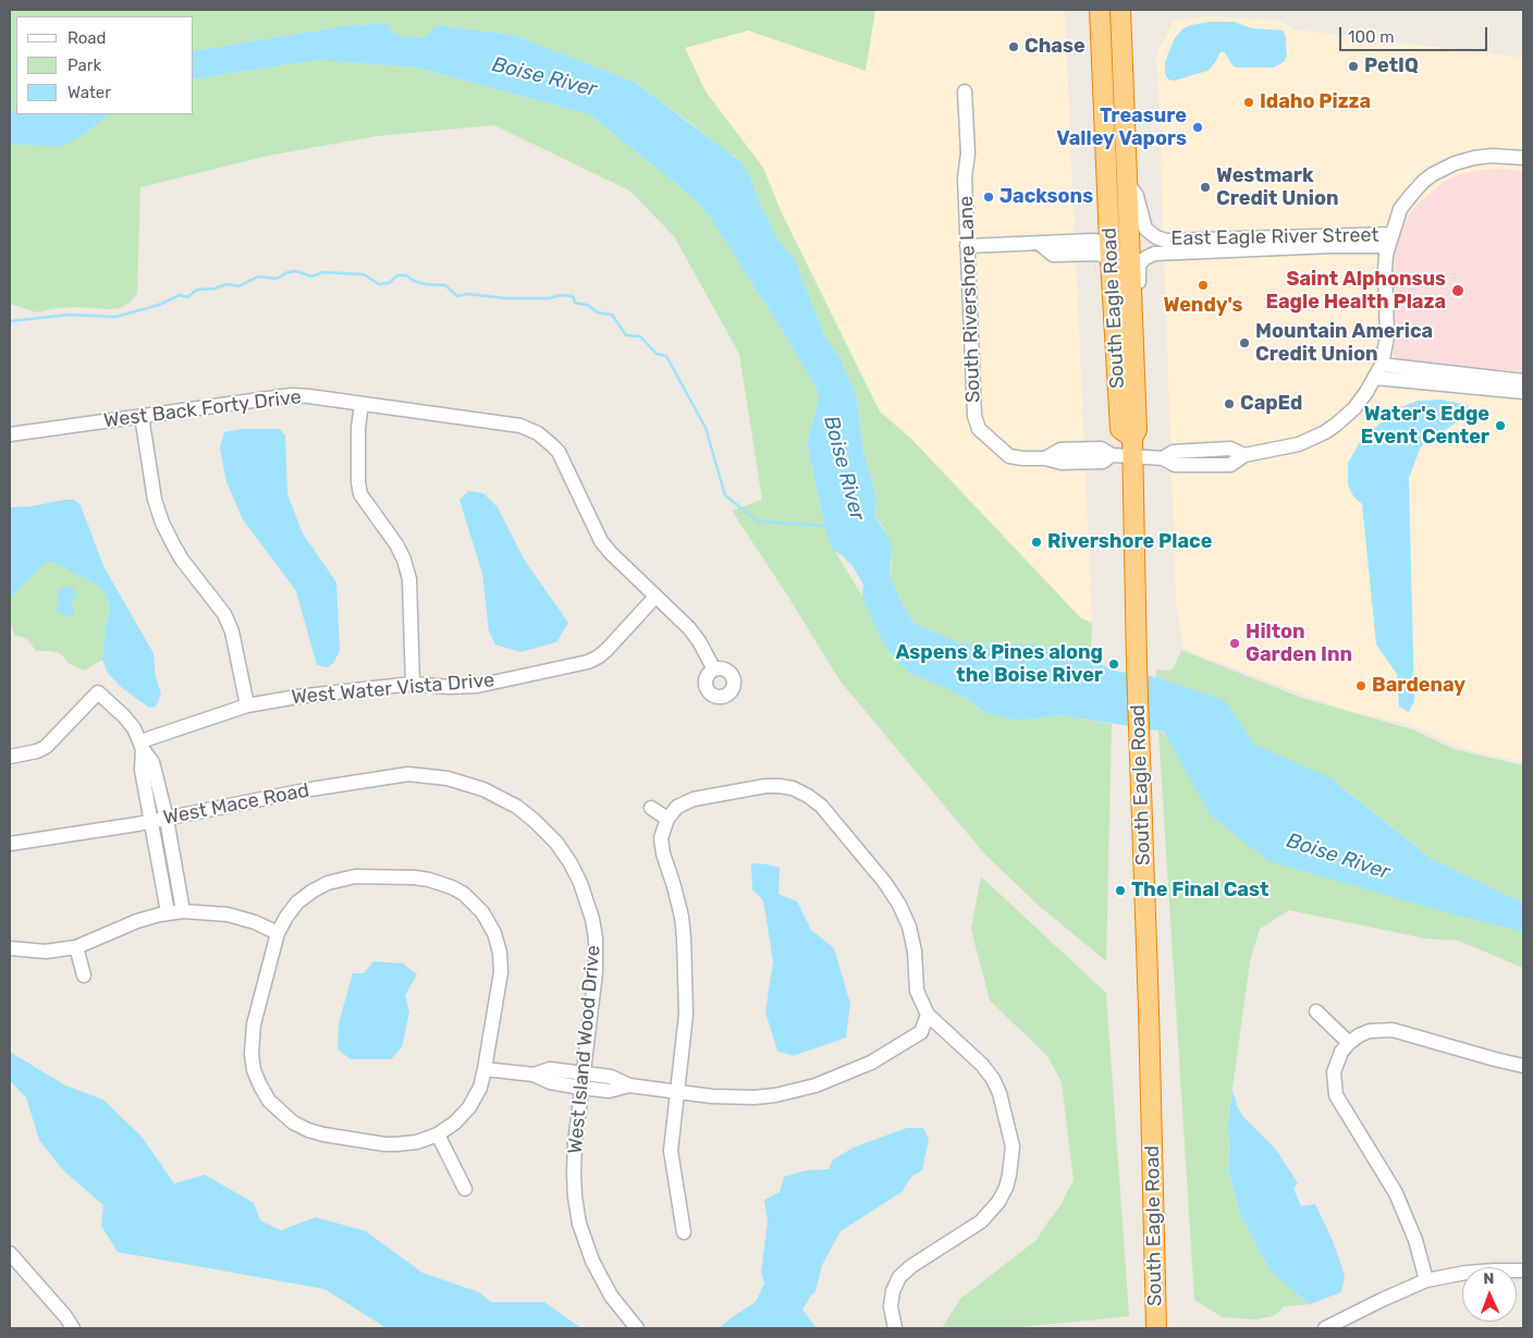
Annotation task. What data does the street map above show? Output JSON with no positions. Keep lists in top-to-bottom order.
{
  "streets": {
    "highway": ["South Eagle Road"],
    "street": [
      "East Eagle River Street",
      "South Rivershore Lane",
      "West Back Forty Drive",
      "West Water Vista Drive",
      "West Mace Road",
      "West Island Wood Drive"
    ]
  },
  "crossings": [
    ["East Eagle River Street", "South Eagle Road"],
    ["South Rivershore Lane", "South Eagle Road"],
    ["West Back Forty Drive", "West Water Vista Drive"],
    ["West Mace Road", "West Island Wood Drive"]
  ],
  "water": ["Boise River"],
  "places": [
    "Chase",
    "PetIQ",
    "Idaho Pizza",
    "Treasure Valley Vapors",
    "Westmark Credit Union",
    "Jacksons",
    "Wendy's",
    "Saint Alphonsus Eagle Health Plaza",
    "Mountain America Credit Union",
    "CapEd",
    "Water's Edge Event Center",
    "Rivershore Place",
    "Hilton Garden Inn",
    "Aspens & Pines along the Boise River",
    "Bardenay",
    "The Final Cast"
  ],
  "legend": ["Road", "Park", "Water"],
  "scale_bar": "100 m",
  "north": "top"
}
